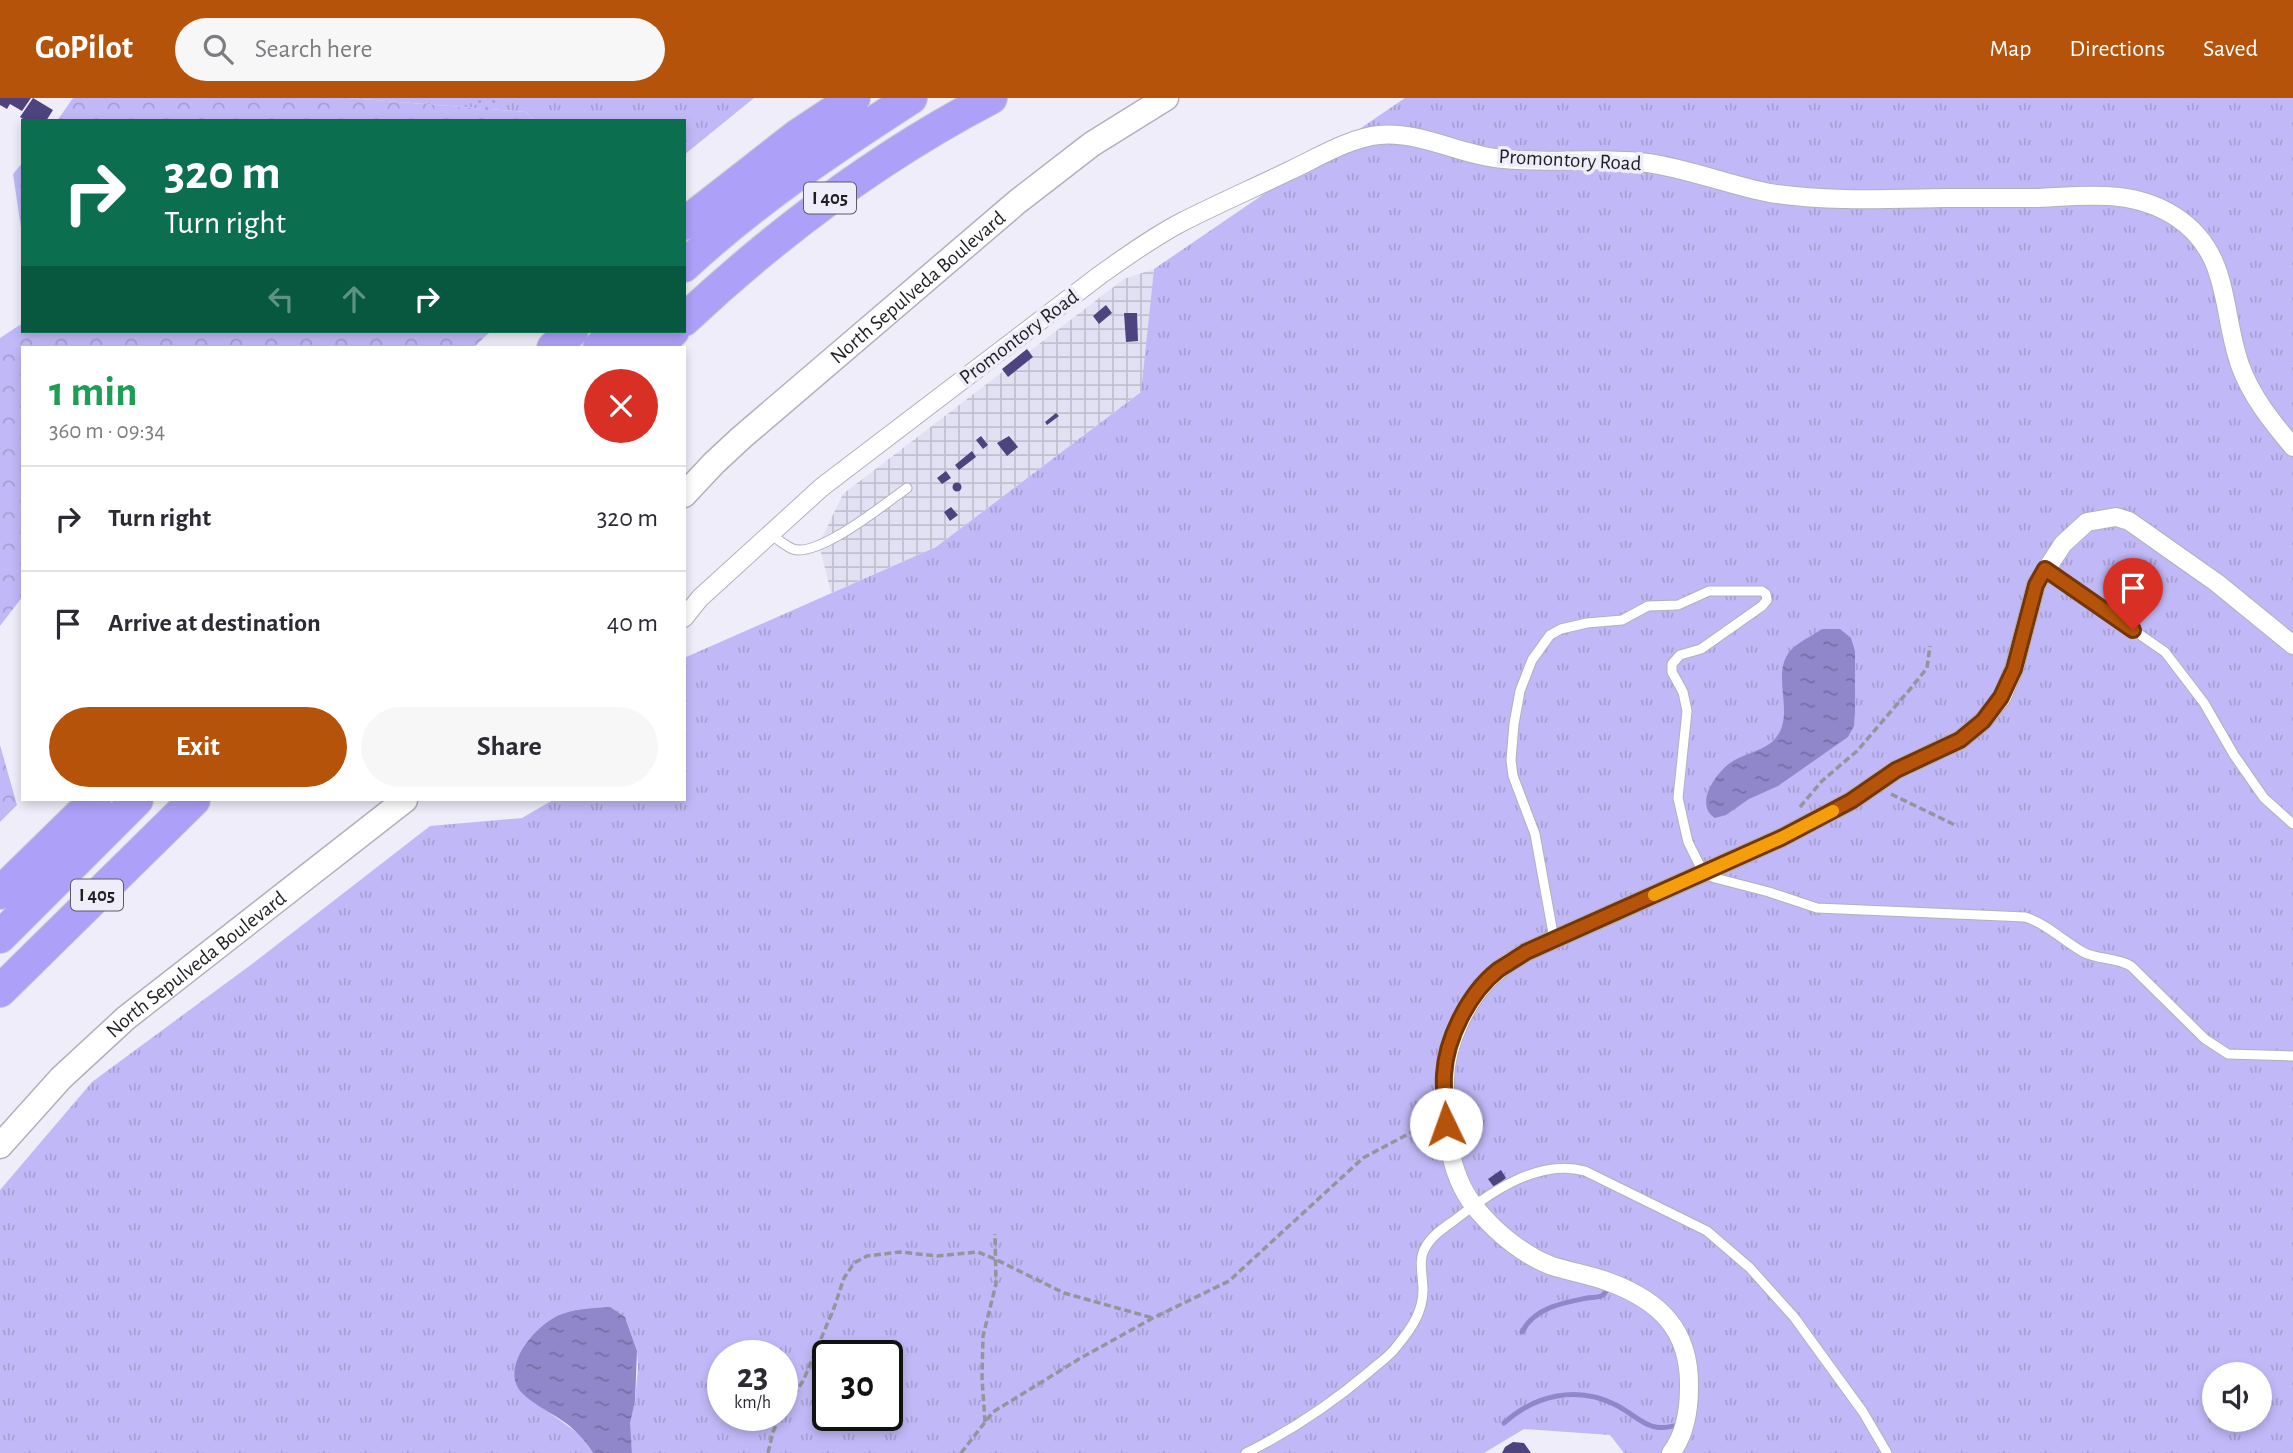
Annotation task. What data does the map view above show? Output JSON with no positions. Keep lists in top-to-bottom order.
{
  "streets": {
    "highway": ["I 405"],
    "main road": ["North Sepulveda Boulevard"],
    "street": ["Promontory Road"]
  },
  "page": {
    "header": "GoPilot",
    "search": "Search here",
    "nav": ["Map", "Directions", "Saved"],
    "turn": ["320 m", "Turn right"],
    "heading": ["1 min", "360 m · 09:34"],
    "list": [
      {
        "name": "Turn right",
        "value": "320 m"
      },
      {
        "name": "Arrive at destination",
        "value": "40 m"
      }
    ],
    "buttons": ["Exit", "Share"],
    "speed": "23 km/h",
    "limit": "30"
  }
}
